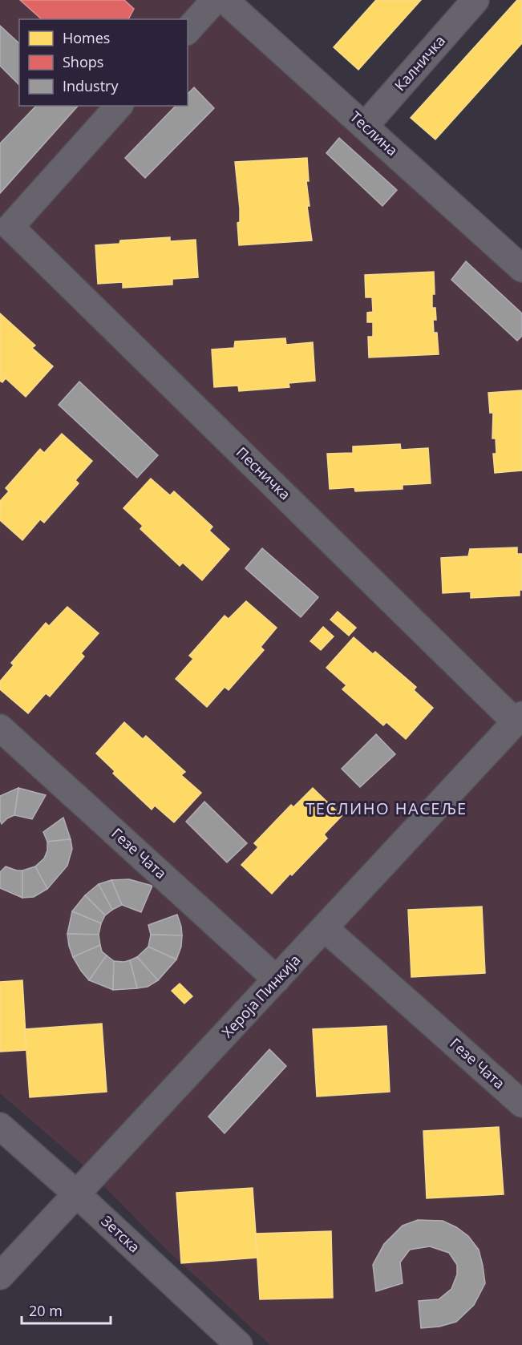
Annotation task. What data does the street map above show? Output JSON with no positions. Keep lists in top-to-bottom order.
{
  "streets": {
    "street": [
      "Калничка",
      "Теслина",
      "Песничка",
      "Гезе Чата",
      "Хероја Пинкија",
      "Зетска"
    ]
  },
  "crossings": [
    ["Калничка", "Теслина"],
    ["Песничка", "Хероја Пинкија"],
    ["Гезе Чата", "Хероја Пинкија"],
    ["Хероја Пинкија", "Зетска"]
  ],
  "districts": ["ТЕСЛИНО НАСЕЉЕ"],
  "legend": ["Homes", "Shops", "Industry"],
  "scale_bar": "20 m"
}
